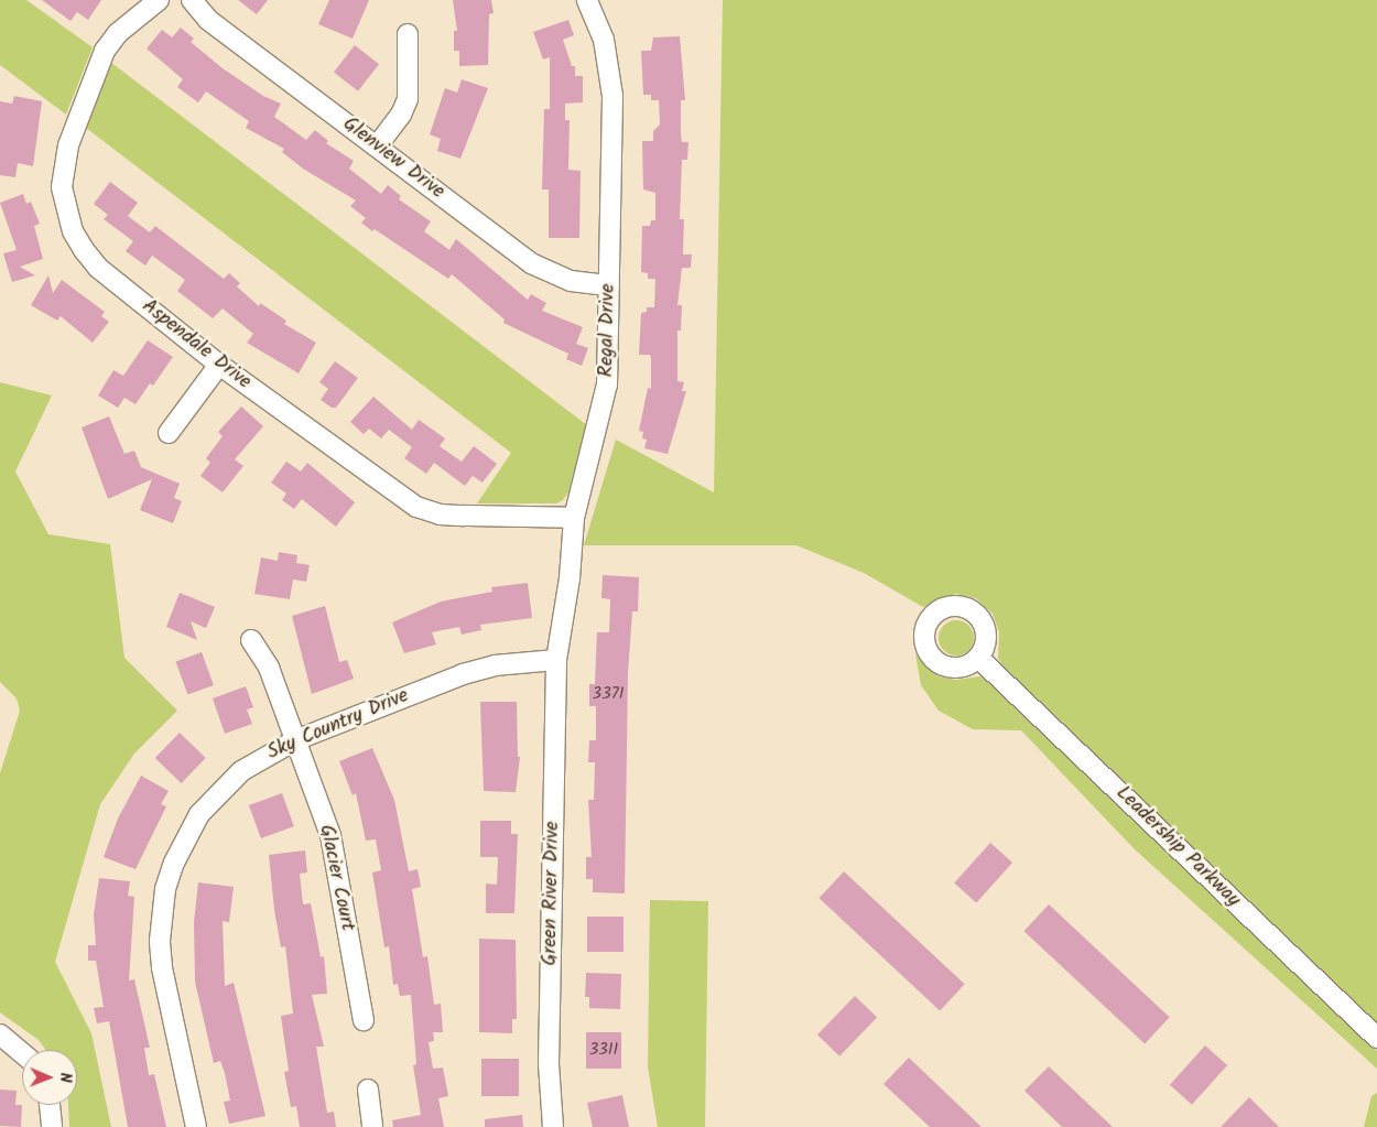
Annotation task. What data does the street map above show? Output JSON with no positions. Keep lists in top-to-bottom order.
{
  "streets": {
    "street": [
      "Glenview Drive",
      "Regal Drive",
      "Aspendale Drive",
      "Sky Country Drive",
      "Leadership Parkway",
      "Glacier Court",
      "Green River Drive"
    ]
  },
  "crossings": [
    ["Glenview Drive", "Regal Drive"],
    ["Regal Drive", "Aspendale Drive"],
    ["Regal Drive", "Sky Country Drive"],
    ["Regal Drive", "Green River Drive"],
    ["Sky Country Drive", "Glacier Court"],
    ["Sky Country Drive", "Green River Drive"]
  ],
  "house_numbers": ["3371", "3311"],
  "north": "right"
}
